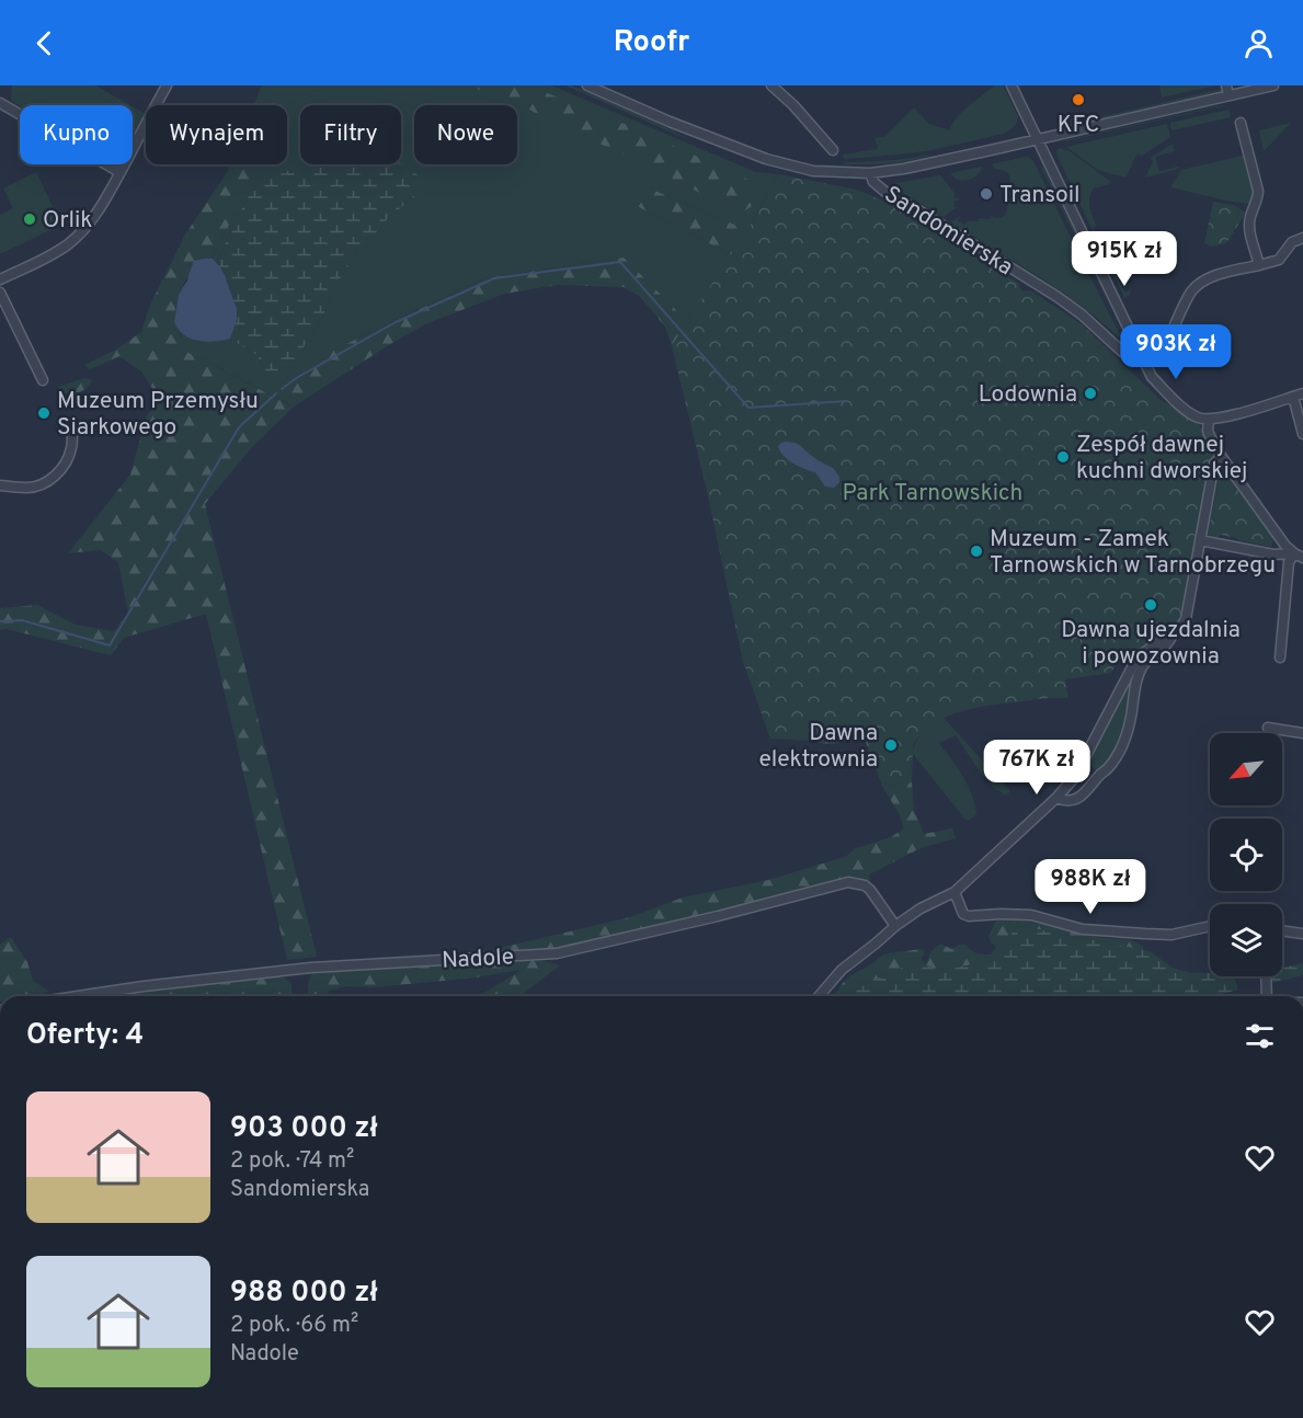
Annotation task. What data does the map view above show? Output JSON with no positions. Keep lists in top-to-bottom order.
{
  "streets": {
    "street": ["Sandomierska", "Nadole"]
  },
  "parks": ["Park Tarnowskich"],
  "places": [
    "KFC",
    "Transoil",
    "Orlik",
    "Lodownia",
    "Muzeum Przemysłu Siarkowego",
    "Zespół dawnej kuchni dworskiej",
    "Muzeum - Zamek Tarnowskich w Tarnobrzegu",
    "Dawna ujezdalnia i powozownia",
    "Dawna elektrownia"
  ],
  "north": "bottom left",
  "page": {
    "header": "Roofr",
    "chip": [
      "Kupno",
      "Wynajem",
      "Filtry",
      "Nowe"
    ],
    "price": [
      "915K zł",
      "903K zł",
      "767K zł",
      "988K zł"
    ],
    "heading": "Oferty: 4",
    "list": [
      {
        "name": "903 000 zł",
        "note": "2 pok. · 74 m² · Sandomierska"
      },
      {
        "name": "988 000 zł",
        "note": "2 pok. · 66 m² · Nadole"
      }
    ]
  }
}
